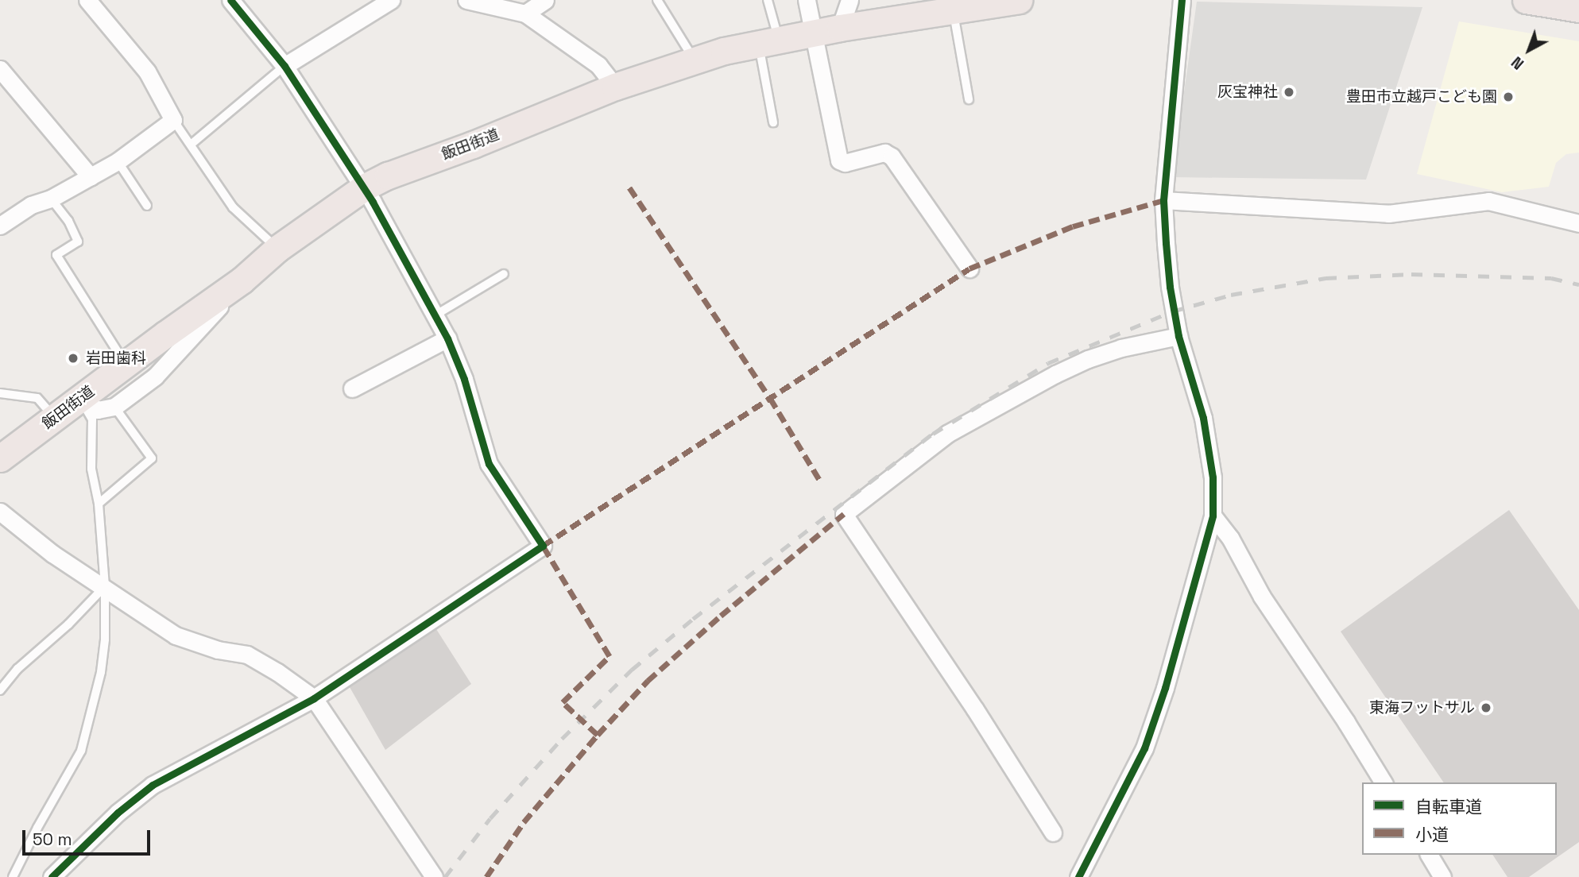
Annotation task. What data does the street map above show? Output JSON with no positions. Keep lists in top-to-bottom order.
{
  "streets": {
    "highway": ["飯田街道"]
  },
  "places": [
    "灰宝神社",
    "豊田市立越戸こども園",
    "岩田歯科",
    "東海フットサル"
  ],
  "legend": ["自転車道", "小道"],
  "scale_bar": "50 m",
  "north": "bottom left"
}
